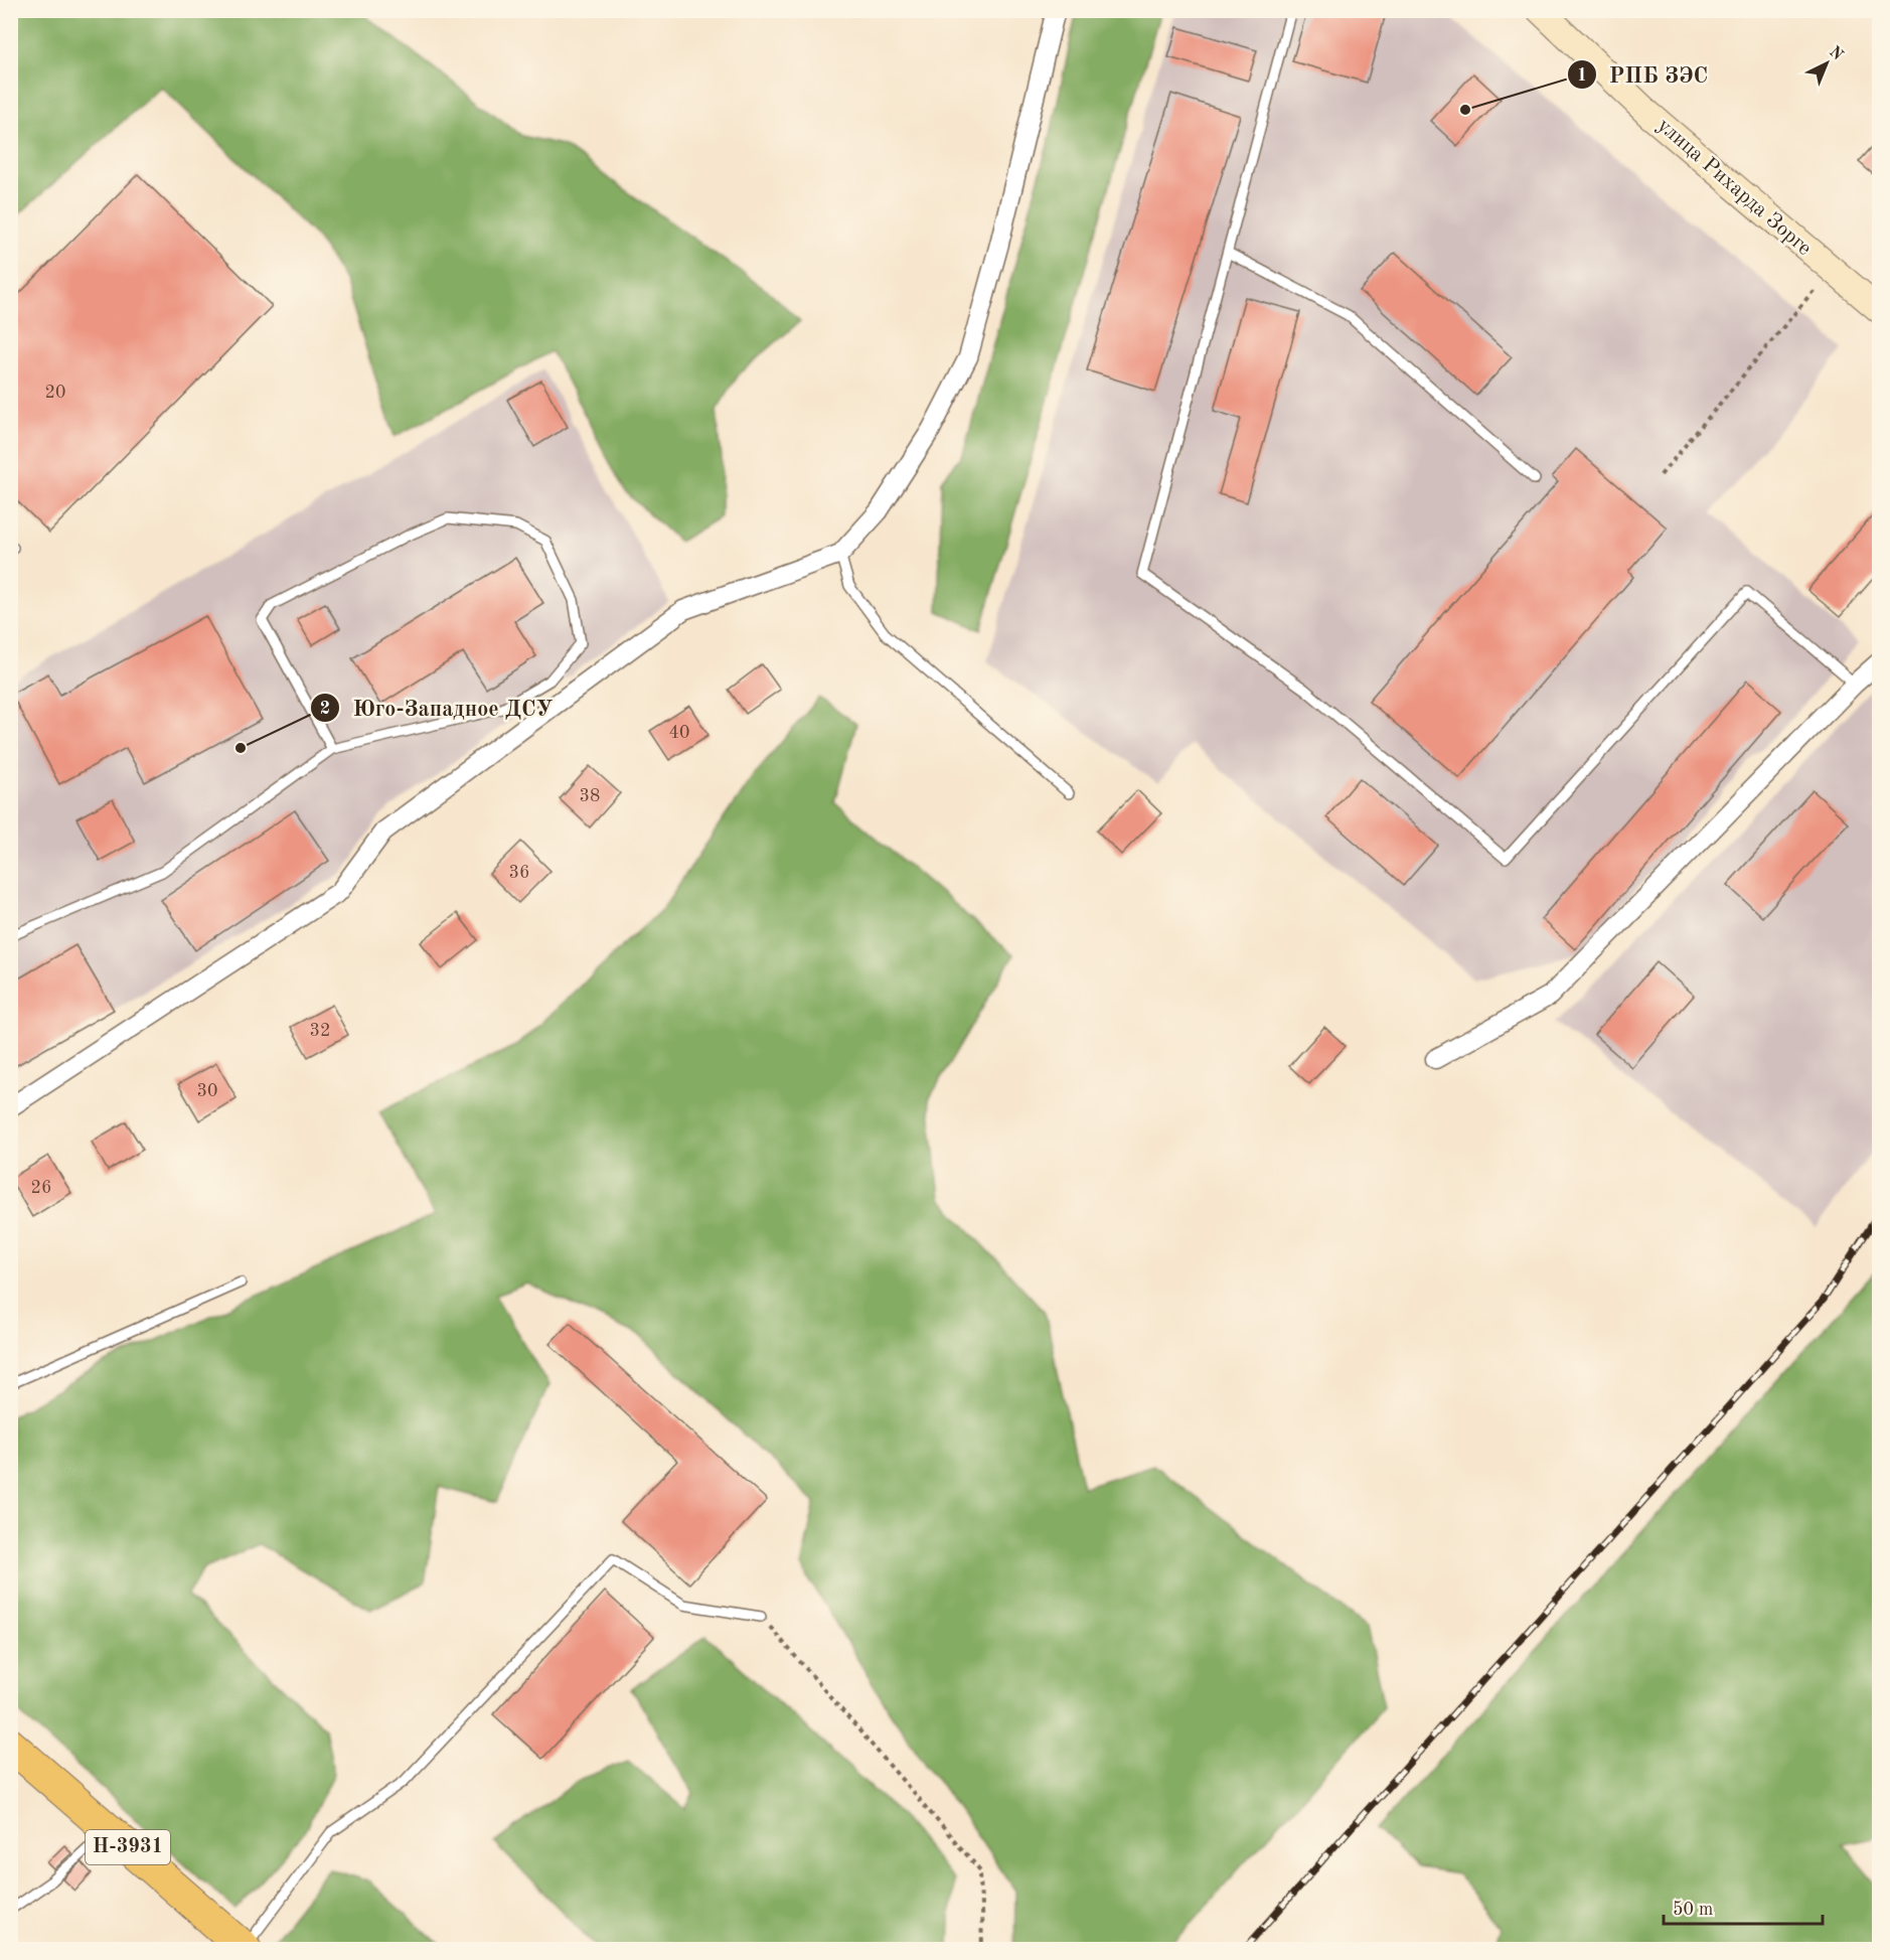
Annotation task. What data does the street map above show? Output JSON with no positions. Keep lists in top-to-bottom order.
{
  "streets": {
    "highway": ["Н-3931"],
    "main road": ["улица Рихарда Зорге"]
  },
  "places": ["РПБ ЗЭС", "Юго-Западное ДСУ"],
  "house_numbers": [
    "20",
    "40",
    "38",
    "36",
    "32",
    "30",
    "26"
  ],
  "scale_bar": "50 m",
  "north": "top right"
}
